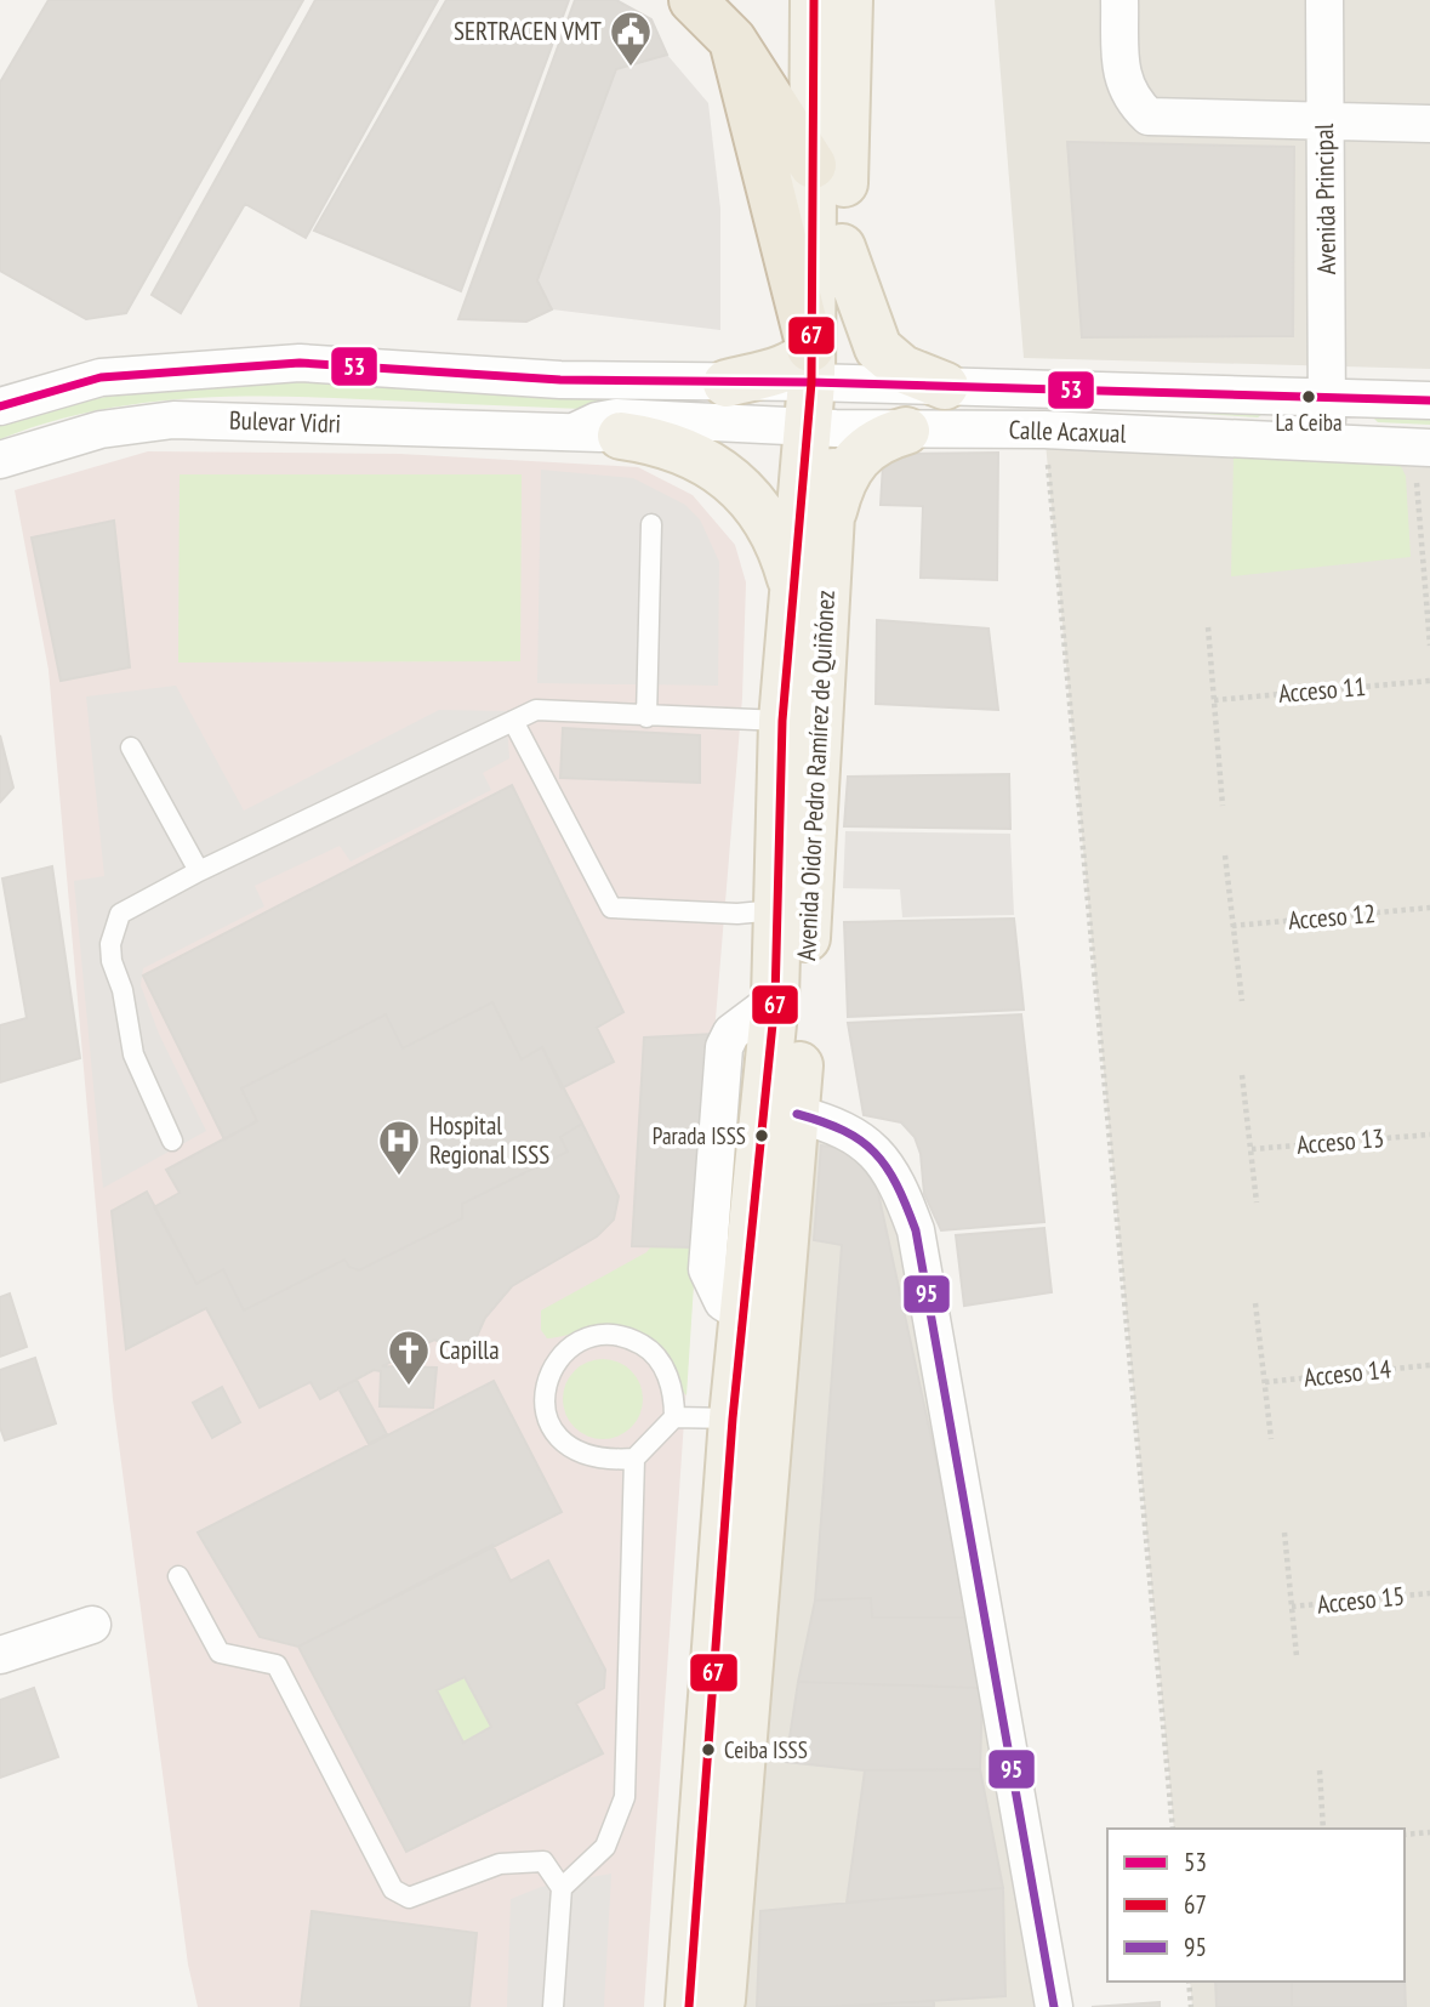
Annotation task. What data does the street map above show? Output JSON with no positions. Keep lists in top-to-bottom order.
{
  "streets": {
    "main road": ["Avenida Oidor Pedro Ramírez de Quiñónez"],
    "street": ["Avenida Principal", "Bulevar Vidri", "Calle Acaxual"],
    "path": [
      "Acceso 11",
      "Acceso 12",
      "Acceso 13",
      "Acceso 14",
      "Acceso 15"
    ]
  },
  "crossings": [
    ["Avenida Principal", "Calle Acaxual"],
    ["Bulevar Vidri", "Calle Acaxual"],
    ["Bulevar Vidri", "Avenida Oidor Pedro Ramírez de Quiñónez"],
    ["Calle Acaxual", "Avenida Oidor Pedro Ramírez de Quiñónez"]
  ],
  "places": {
    "public building": ["SERTRACEN VMT"],
    "other": ["La Ceiba", "Parada ISSS", "Ceiba ISSS"],
    "hospital": ["Hospital Regional ISSS"],
    "church": ["Capilla"]
  },
  "lines": ["transit line 67", "transit line 53", "transit line 95"],
  "legend": ["53", "67", "95"]
}
